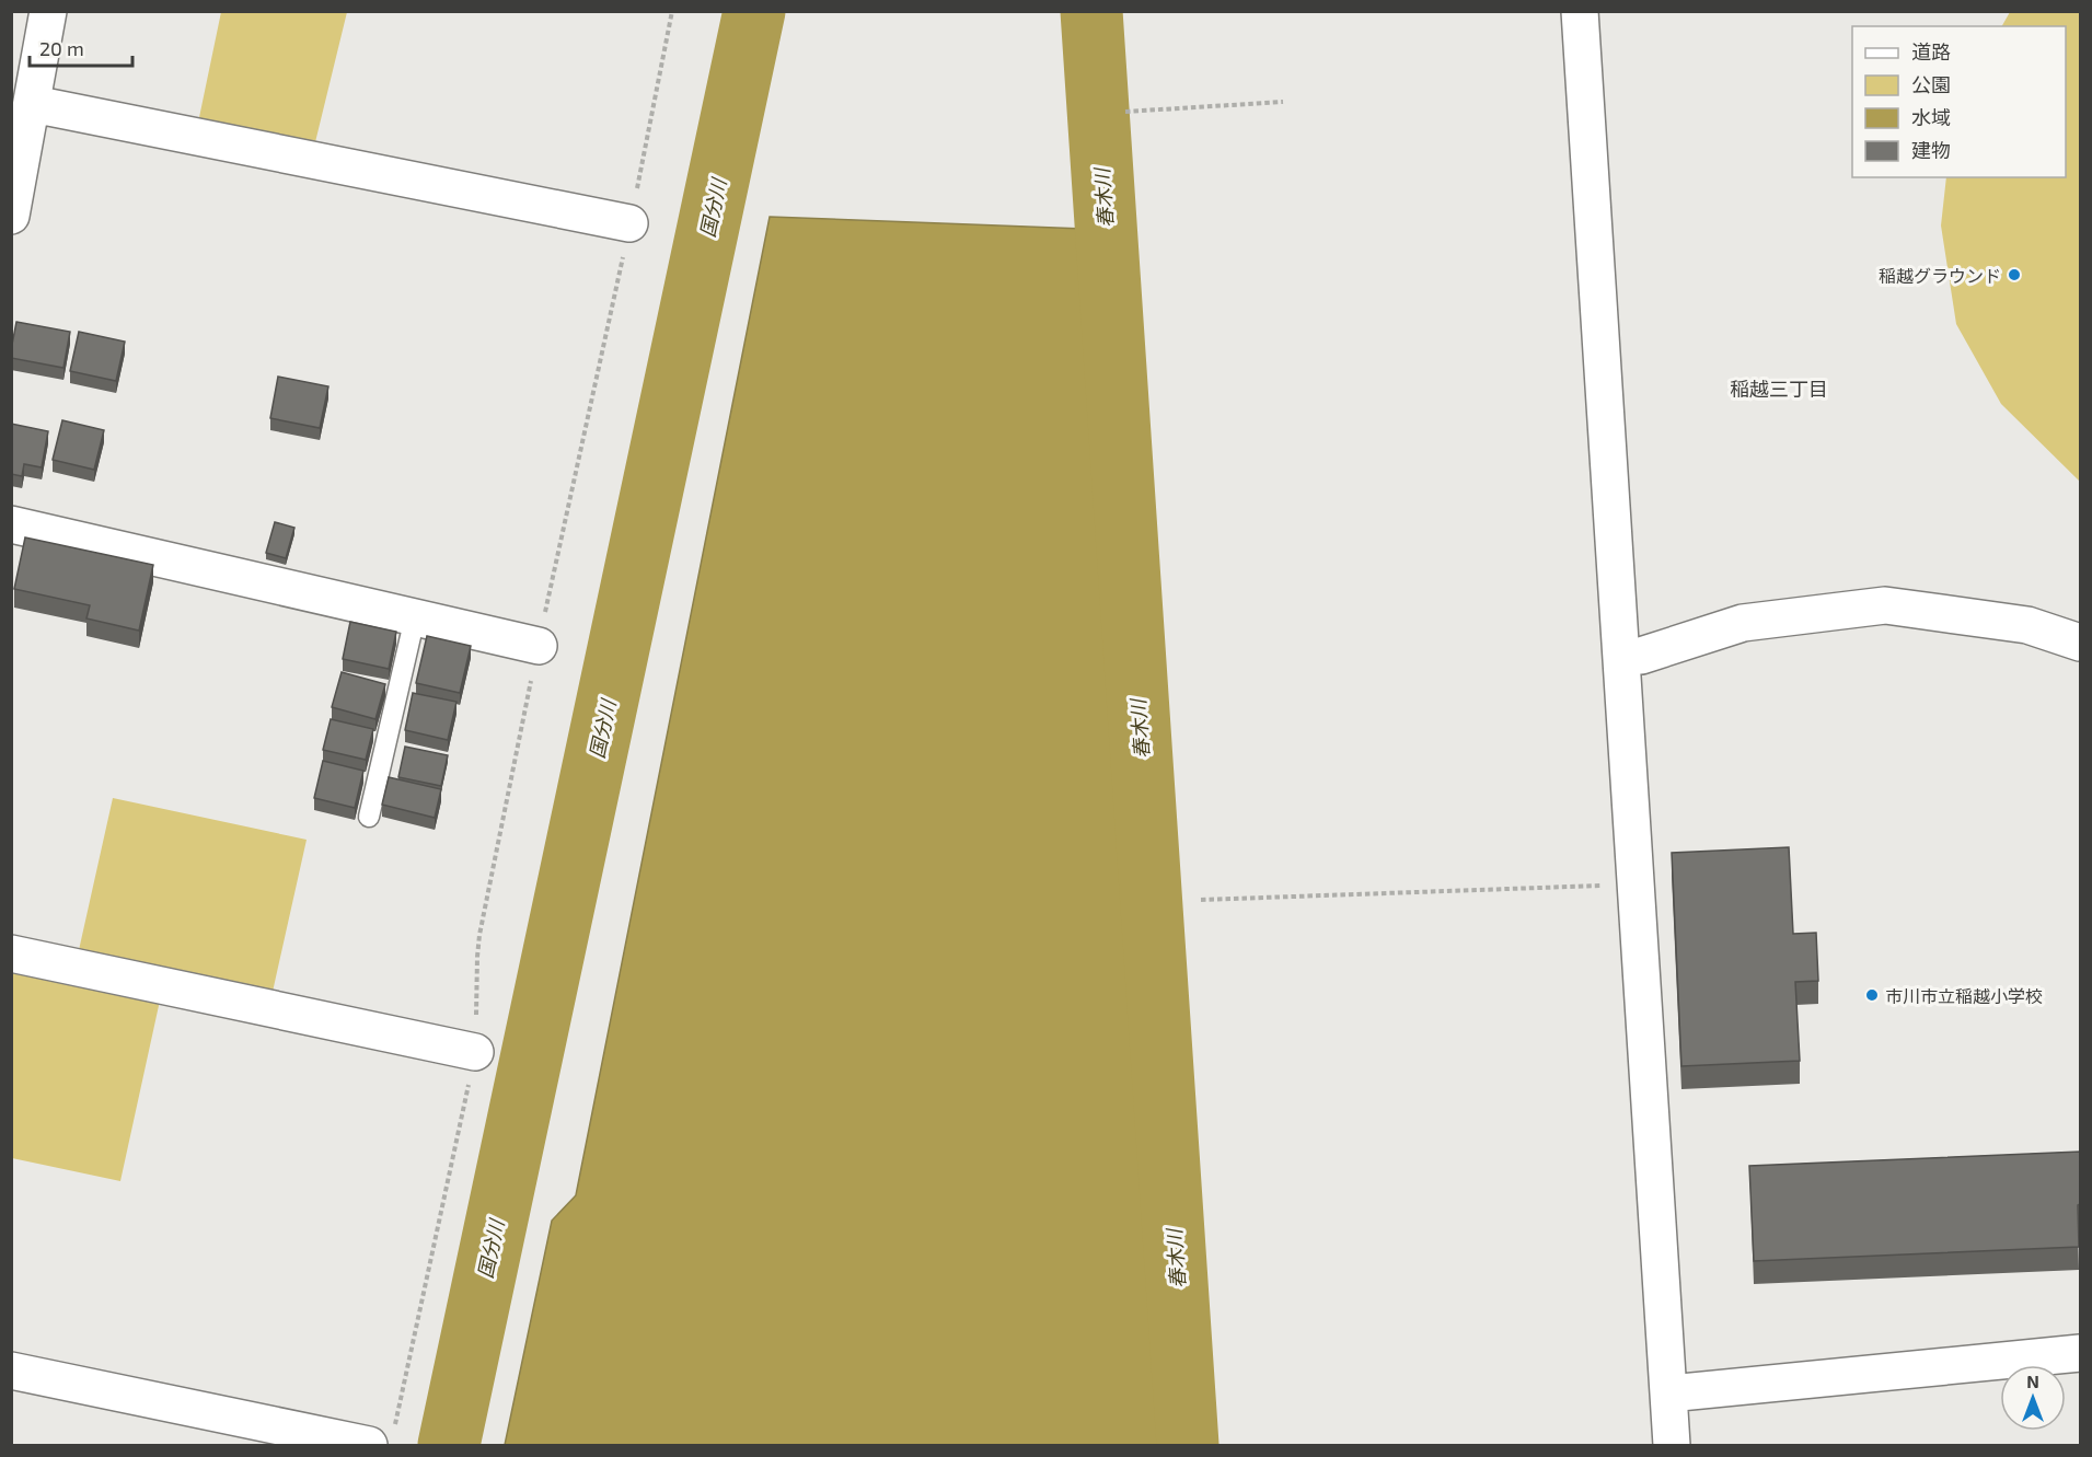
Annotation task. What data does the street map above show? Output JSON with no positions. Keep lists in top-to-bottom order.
{
  "districts": ["稲越三丁目"],
  "water": ["春木川", "国分川"],
  "places": ["稲越グラウンド", "市川市立稲越小学校"],
  "legend": [
    "道路",
    "公園",
    "水域",
    "建物"
  ],
  "scale_bar": "20 m",
  "north": "top"
}
